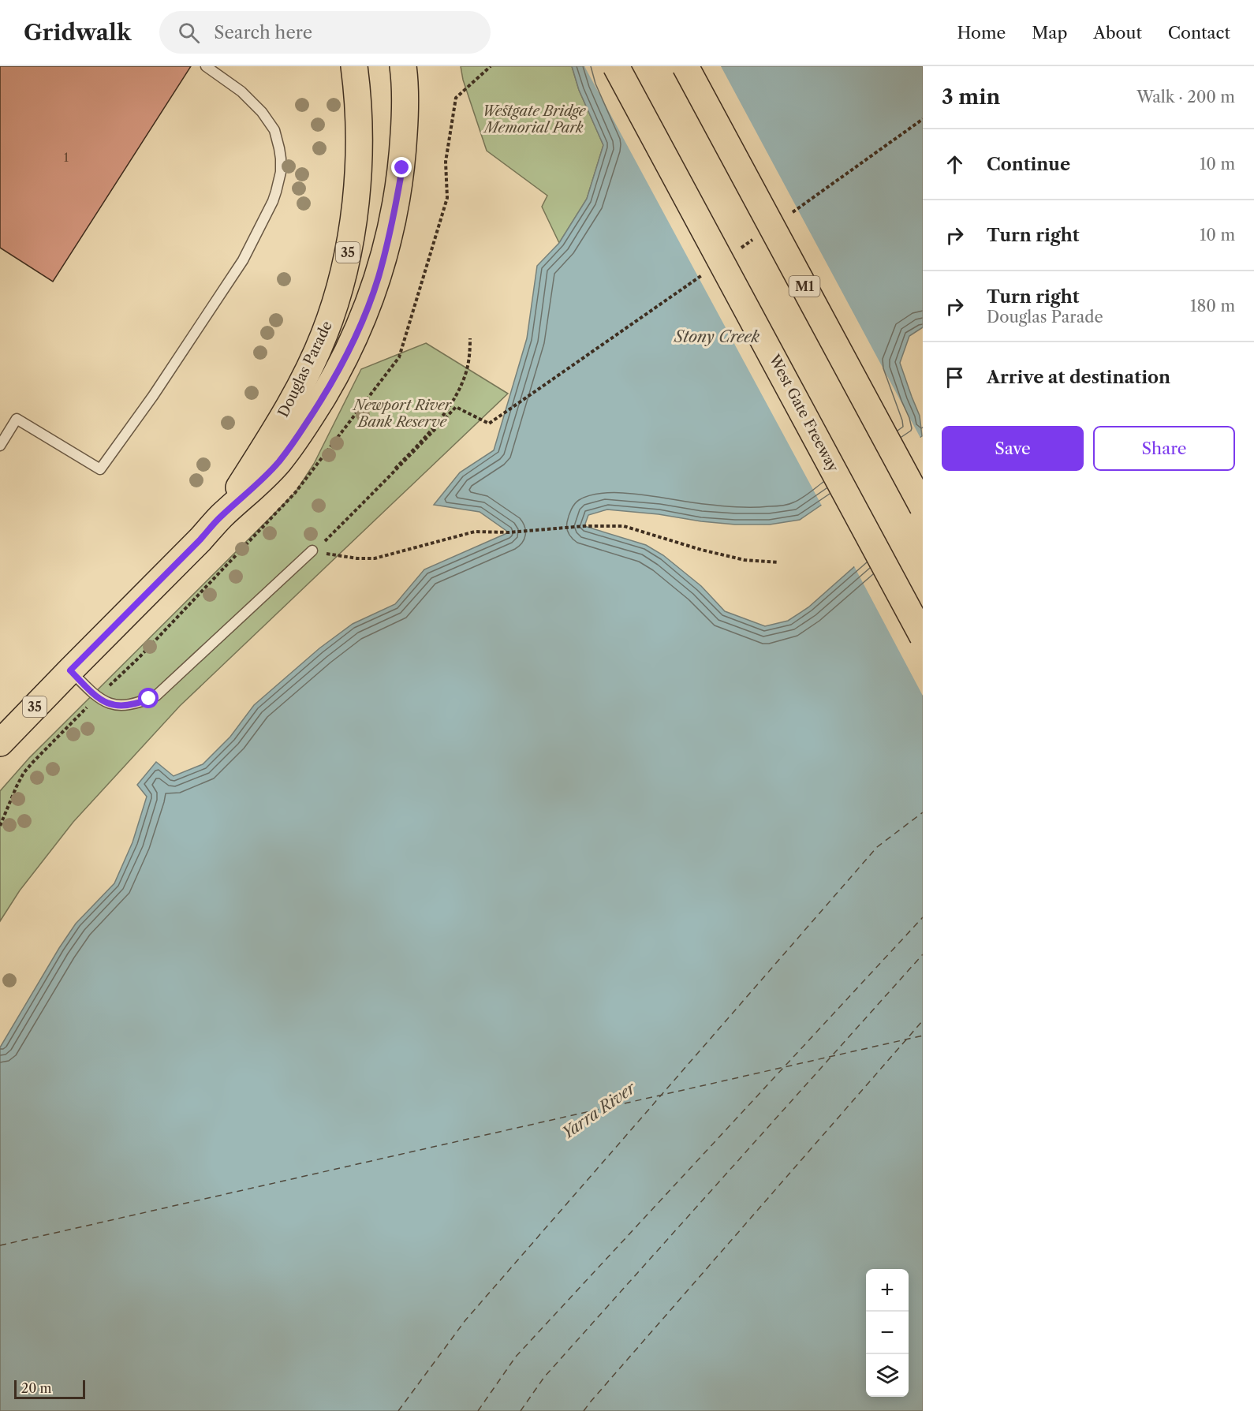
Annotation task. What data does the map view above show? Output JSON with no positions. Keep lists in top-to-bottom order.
{
  "streets": {
    "main road": [
      "35",
      "M1",
      "Douglas Parade",
      "West Gate Freeway"
    ]
  },
  "water": ["Stony Creek", "Yarra River"],
  "parks": ["Westgate Bridge Memorial Park", "Newport River Bank Reserve"],
  "house_numbers": ["1"],
  "scale_bar": "20 m",
  "page": {
    "header": "Gridwalk",
    "search": "Search here",
    "nav": [
      "Home",
      "Map",
      "About",
      "Contact"
    ],
    "heading": ["3 min", "Walk · 200 m"],
    "list": [
      ["Continue", "10 m"],
      ["Turn right", "10 m"],
      ["Turn right", "Douglas Parade", "180 m"],
      "Arrive at destination"
    ],
    "buttons": ["Save", "Share"],
    "map_buttons": ["+", "−"],
    "scale": "20 m"
  }
}
